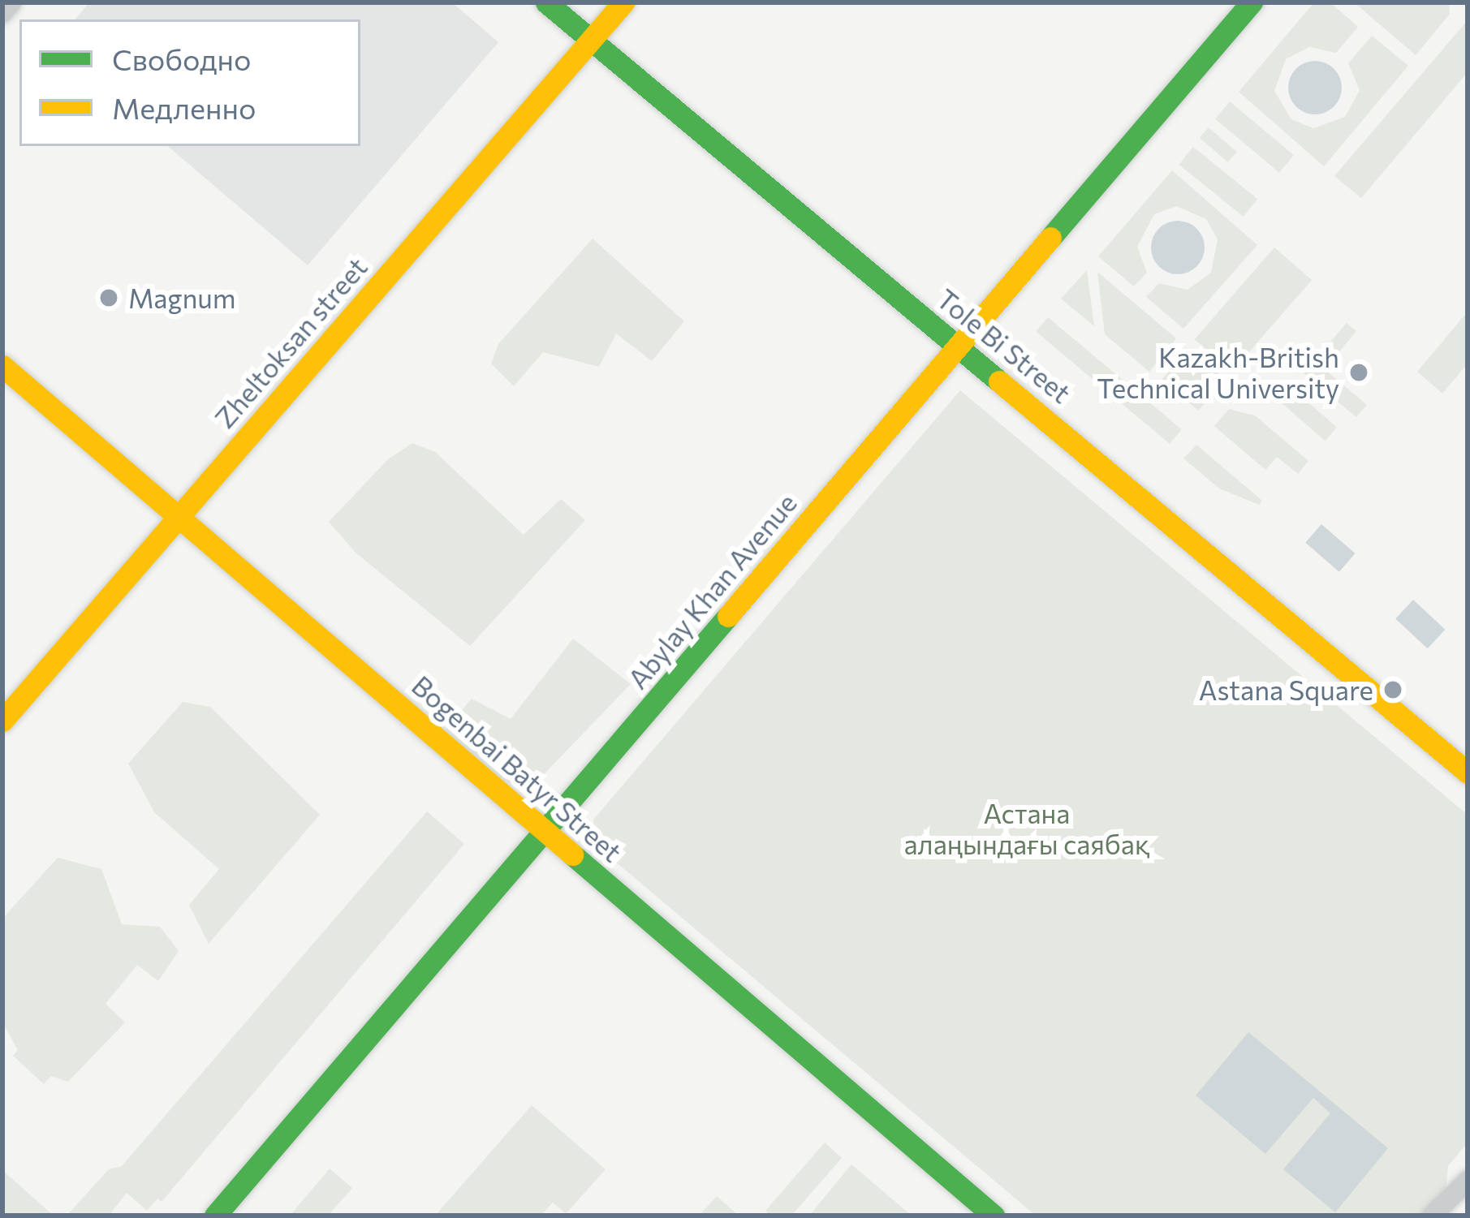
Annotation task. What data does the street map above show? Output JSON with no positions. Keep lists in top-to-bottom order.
{
  "streets": {
    "street": [
      "Zheltoksan street",
      "Tole Bi Street",
      "Abylay Khan Avenue",
      "Bogenbai Batyr Street"
    ]
  },
  "crossings": [
    ["Zheltoksan street", "Tole Bi Street"],
    ["Zheltoksan street", "Bogenbai Batyr Street"],
    ["Tole Bi Street", "Abylay Khan Avenue"],
    ["Abylay Khan Avenue", "Bogenbai Batyr Street"]
  ],
  "parks": ["Астана алаңындағы саябақ"],
  "places": ["Magnum", "Kazakh-British Technical University", "Astana Square"],
  "legend": ["Свободно", "Медленно"]
}
